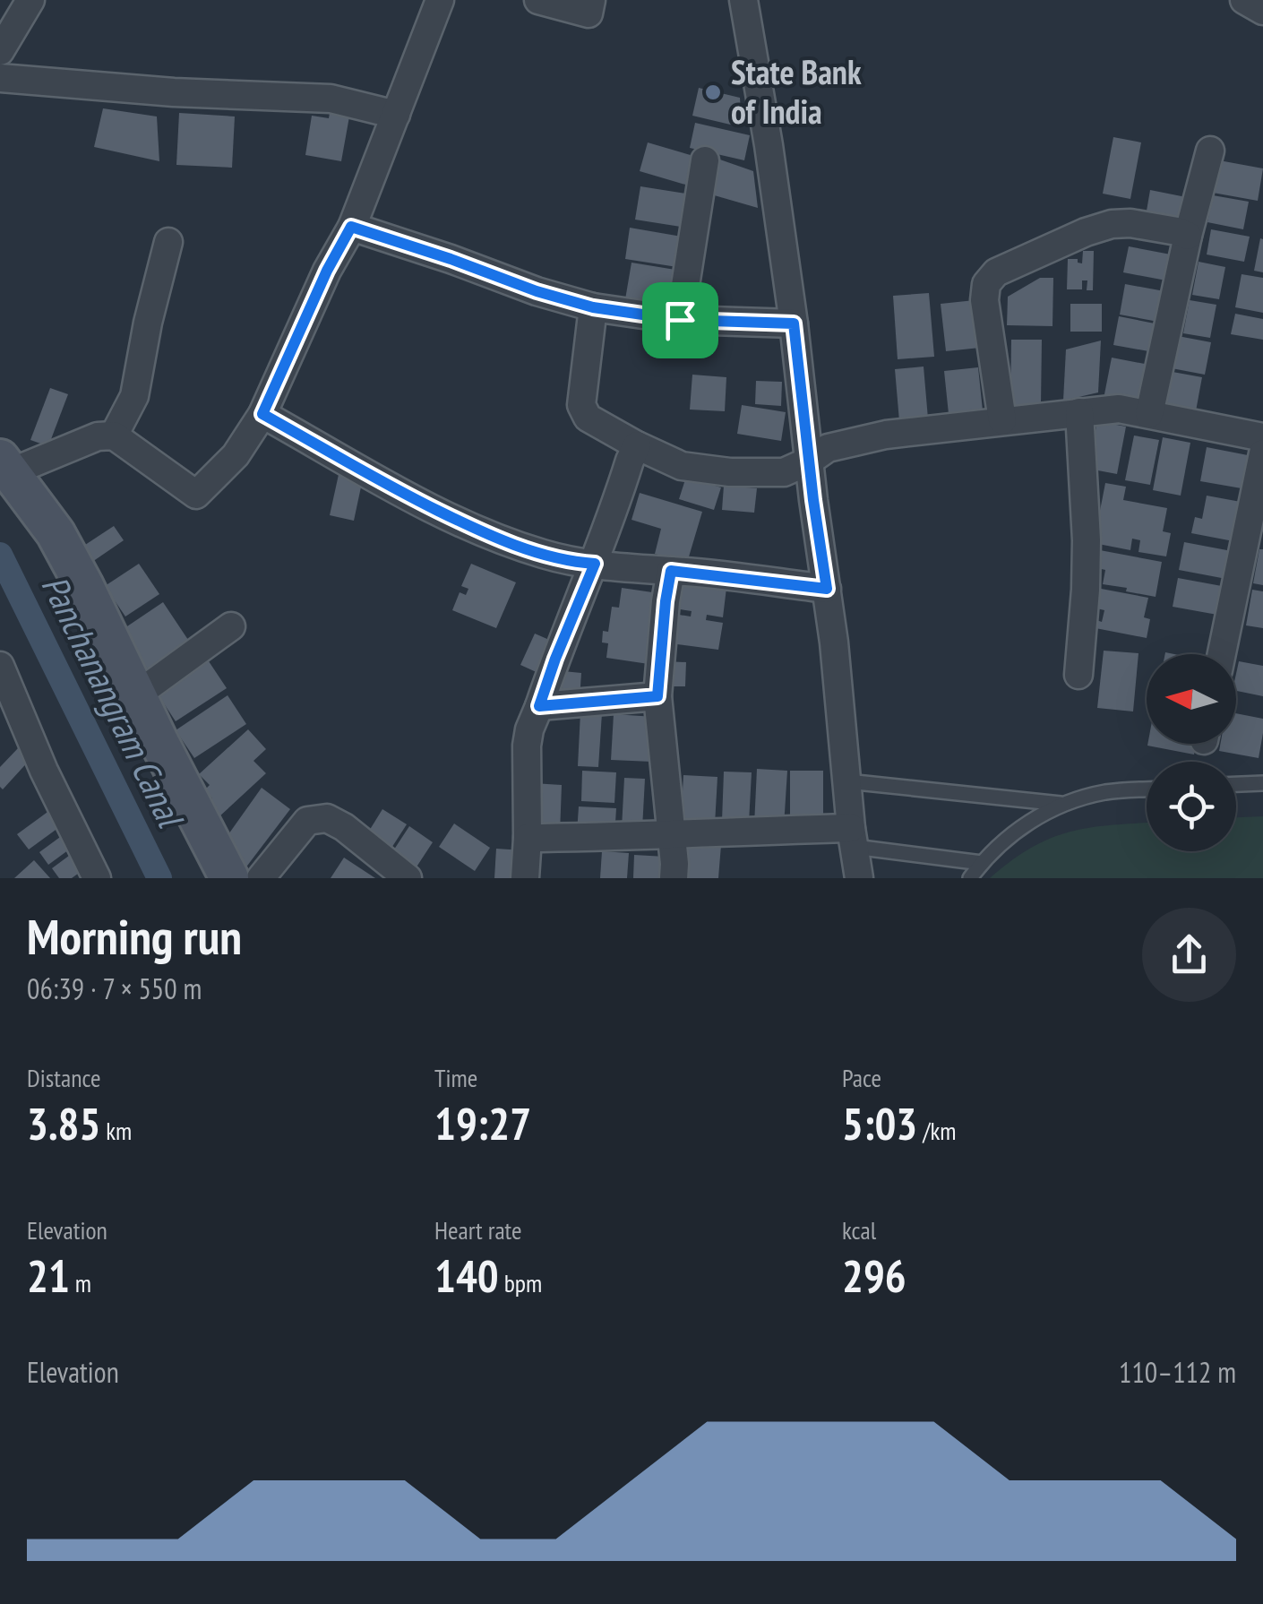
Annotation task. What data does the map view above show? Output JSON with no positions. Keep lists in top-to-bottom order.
{
  "water": ["Panchanangram Canal"],
  "places": ["State Bank of India"],
  "north": "left",
  "page": {
    "heading": ["Morning run", "06:39 · 7 × 550 m"],
    "stats": [
      ["Distance", "3.85 km"],
      ["Time", "19:27"],
      ["Pace", "5:03 /km"],
      ["Elevation", "21 m"],
      ["Heart rate", "140 bpm"],
      ["kcal", "296"]
    ],
    "chart": ["Elevation", "110–112 m"]
  }
}
